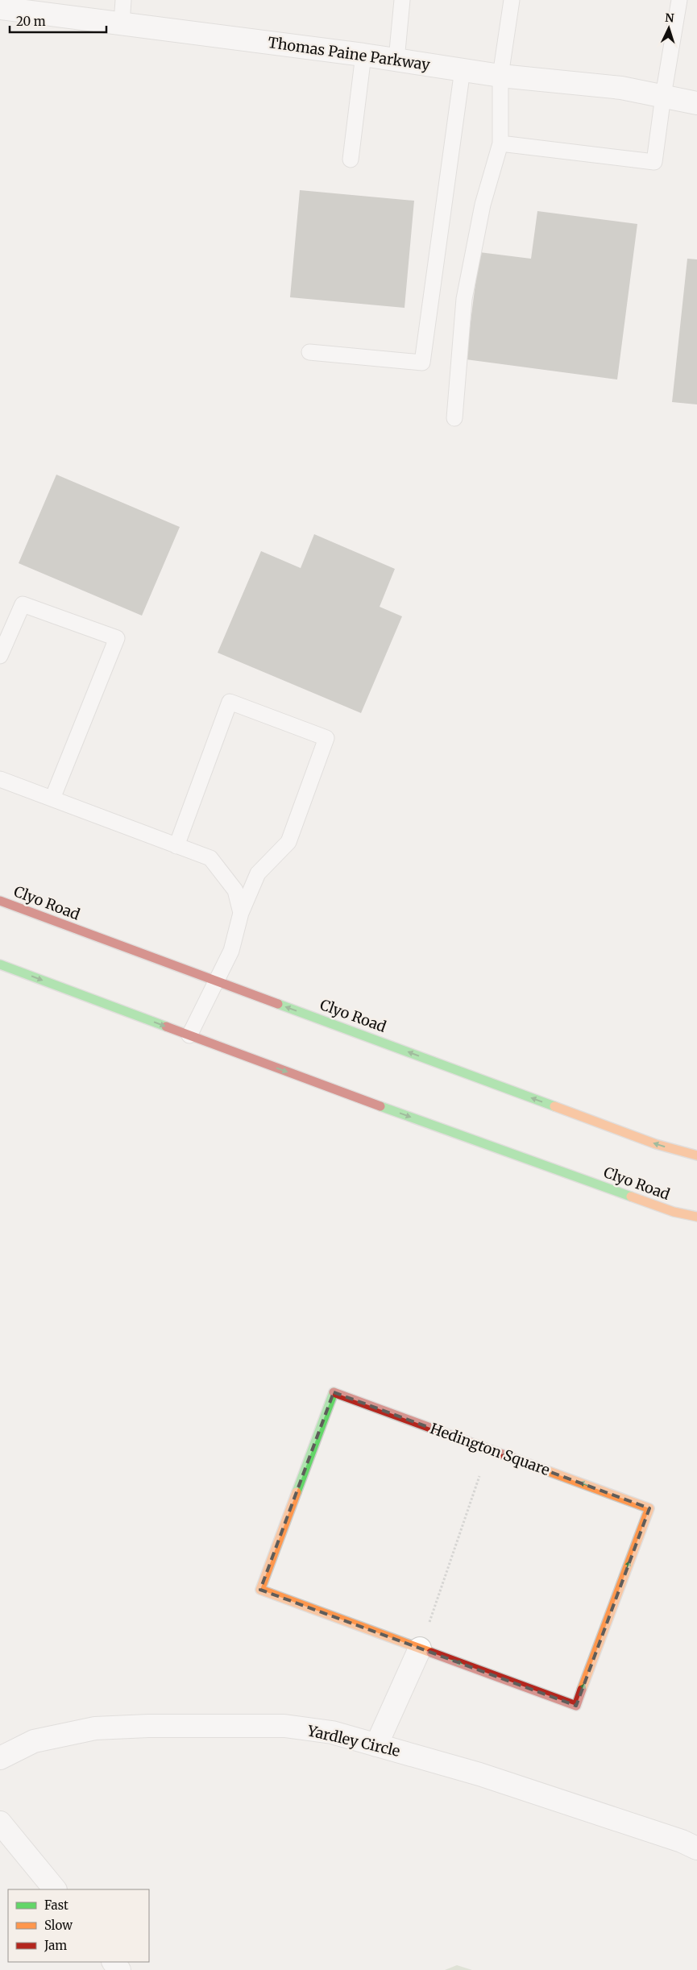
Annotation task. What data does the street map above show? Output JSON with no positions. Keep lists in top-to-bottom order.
{
  "streets": {
    "street": [
      "Thomas Paine Parkway",
      "Clyo Road",
      "Hedington Square",
      "Yardley Circle"
    ]
  },
  "legend": ["Fast", "Slow", "Jam"],
  "scale_bar": "20 m",
  "north": "top"
}
